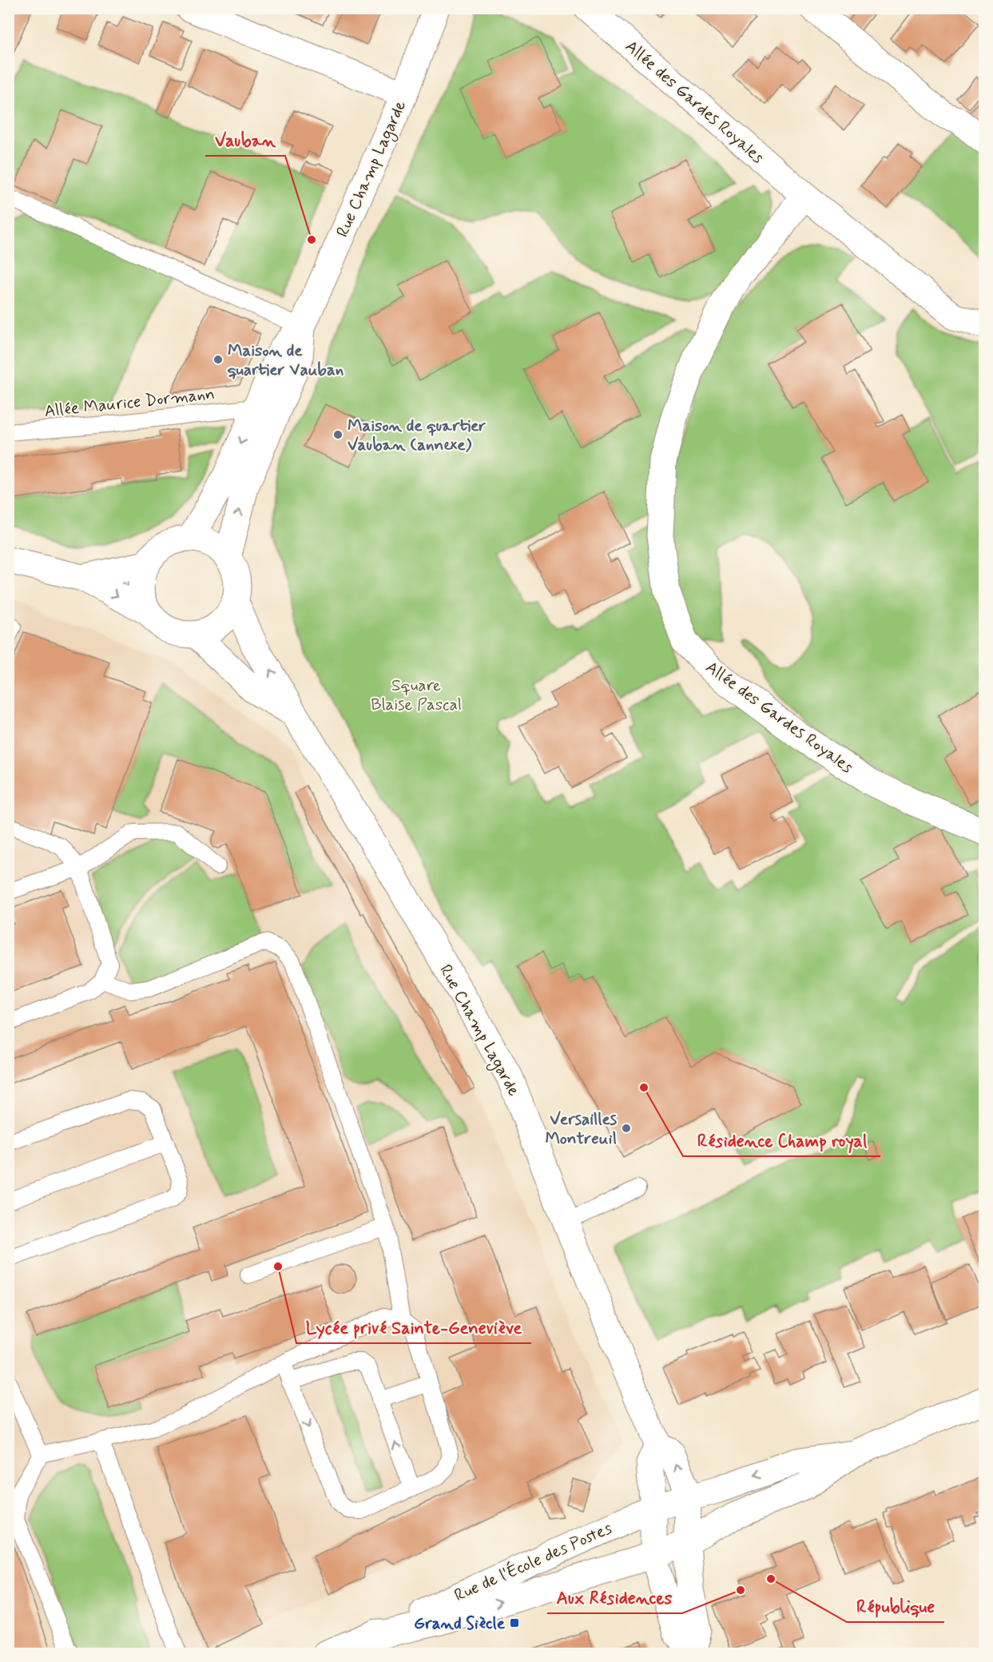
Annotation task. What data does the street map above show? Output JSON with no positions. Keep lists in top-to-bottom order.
{
  "streets": {
    "main road": ["Allée des Gardes Royales", "Rue Champ Lagarde", "Rue de l'École des Postes"],
    "lane": ["Allée Maurice Dormann"]
  },
  "crossings": [
    ["Rue Champ Lagarde", "Allée Maurice Dormann"],
    ["Rue Champ Lagarde", "Rue de l'École des Postes"]
  ],
  "parks": ["Square Blaise Pascal"],
  "places": {
    "other": [
      "Vauban",
      "Maison de quartier Vauban",
      "Maison de quartier Vauban (annexe)",
      "Résidence Champ royal",
      "Versailles Montreuil",
      "Lycée privé Sainte-Geneviève",
      "République",
      "Aux Résidences"
    ],
    "transit": ["Grand Siècle"]
  }
}
